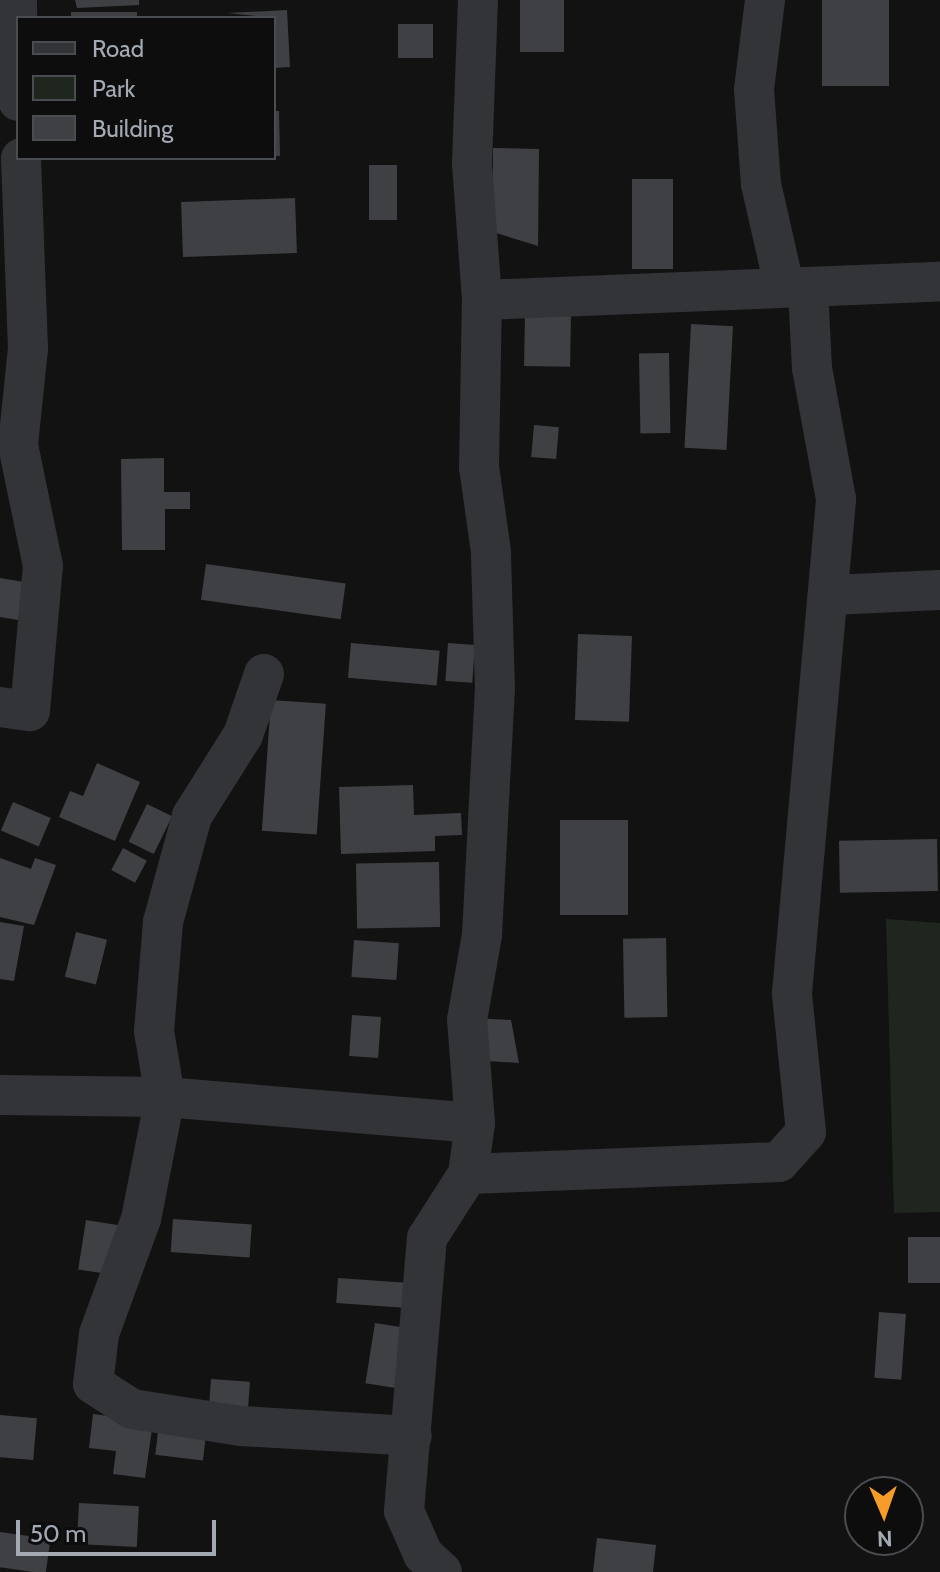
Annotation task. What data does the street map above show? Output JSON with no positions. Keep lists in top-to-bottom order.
{
  "legend": ["Road", "Park", "Building"],
  "scale_bar": "50 m",
  "north": "bottom"
}
